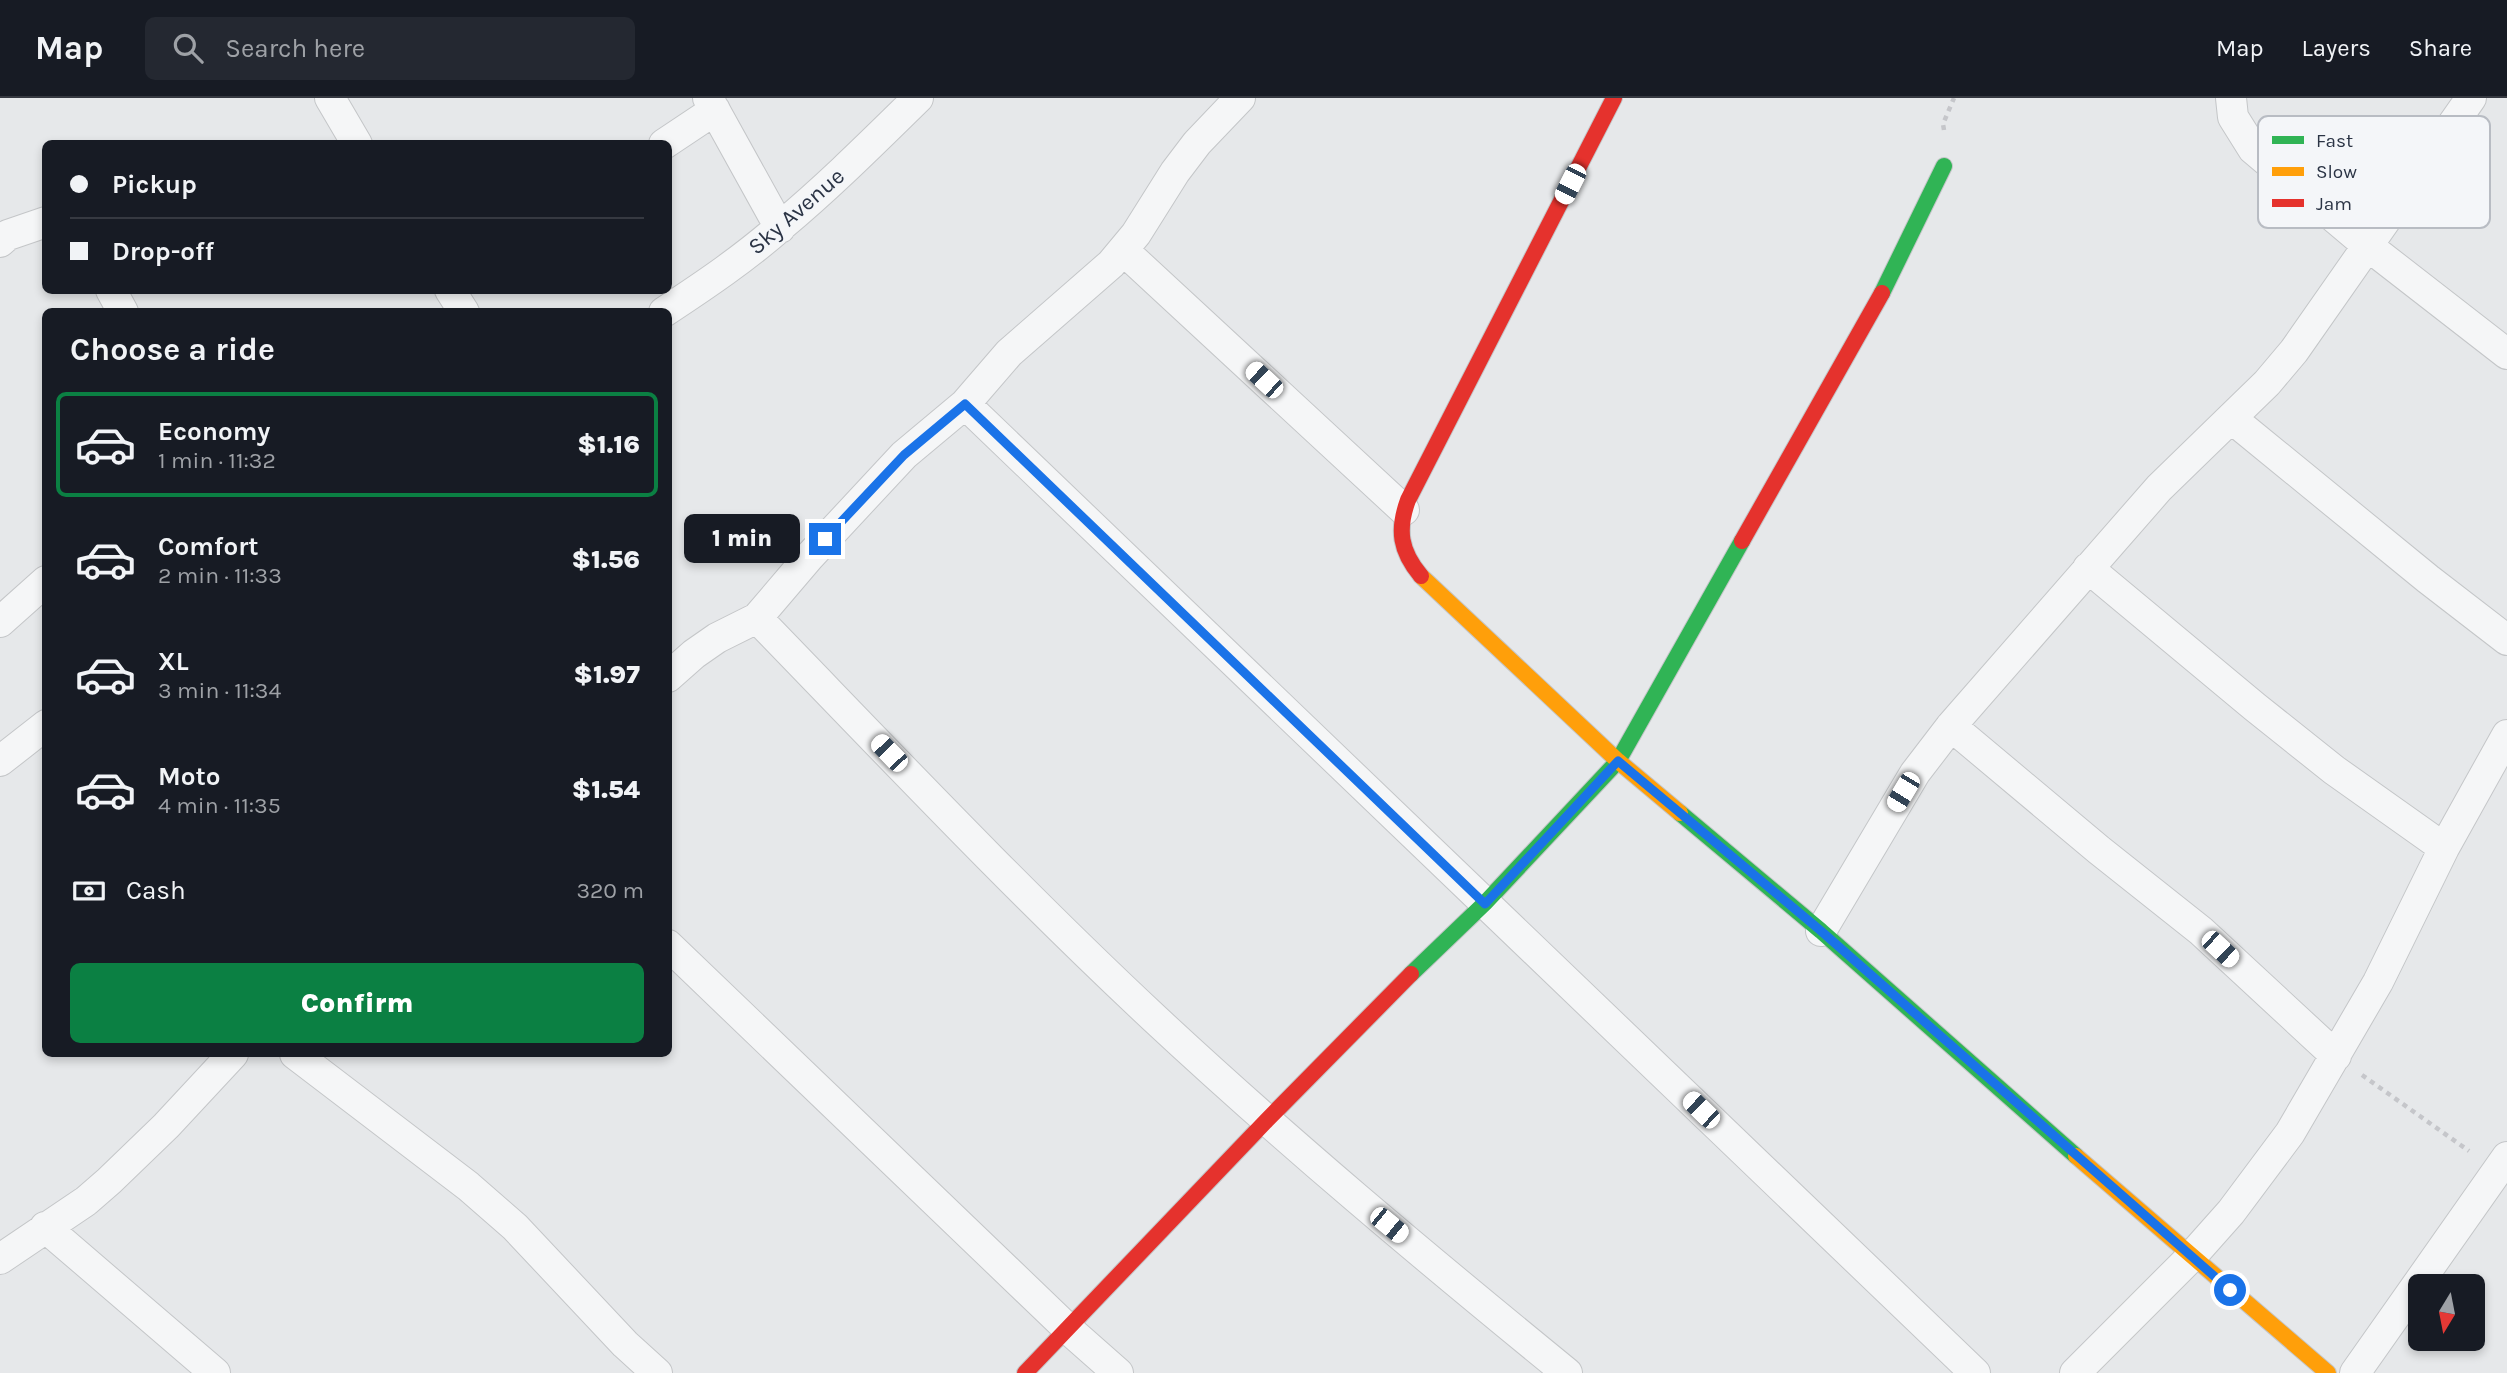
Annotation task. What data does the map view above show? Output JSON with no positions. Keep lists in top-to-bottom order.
{
  "streets": {
    "street": ["Sky Avenue"]
  },
  "legend": ["Fast", "Slow", "Jam"],
  "north": "bottom",
  "page": {
    "header": "Map",
    "search": "Search here",
    "nav": ["Map", "Layers", "Share"],
    "banner": ["Pickup", "Drop-off"],
    "heading": "Choose a ride",
    "list": [
      {
        "name": "Economy",
        "note": "1 min · 11:32",
        "value": "$1.16"
      },
      {
        "name": "Comfort",
        "note": "2 min · 11:33",
        "value": "$1.56"
      },
      {
        "name": "XL",
        "note": "3 min · 11:34",
        "value": "$1.97"
      },
      {
        "name": "Moto",
        "note": "4 min · 11:35",
        "value": "$1.54"
      }
    ],
    "bubble": "1 min",
    "pay": ["Cash", "320 m"],
    "buttons": "Confirm"
  }
}
